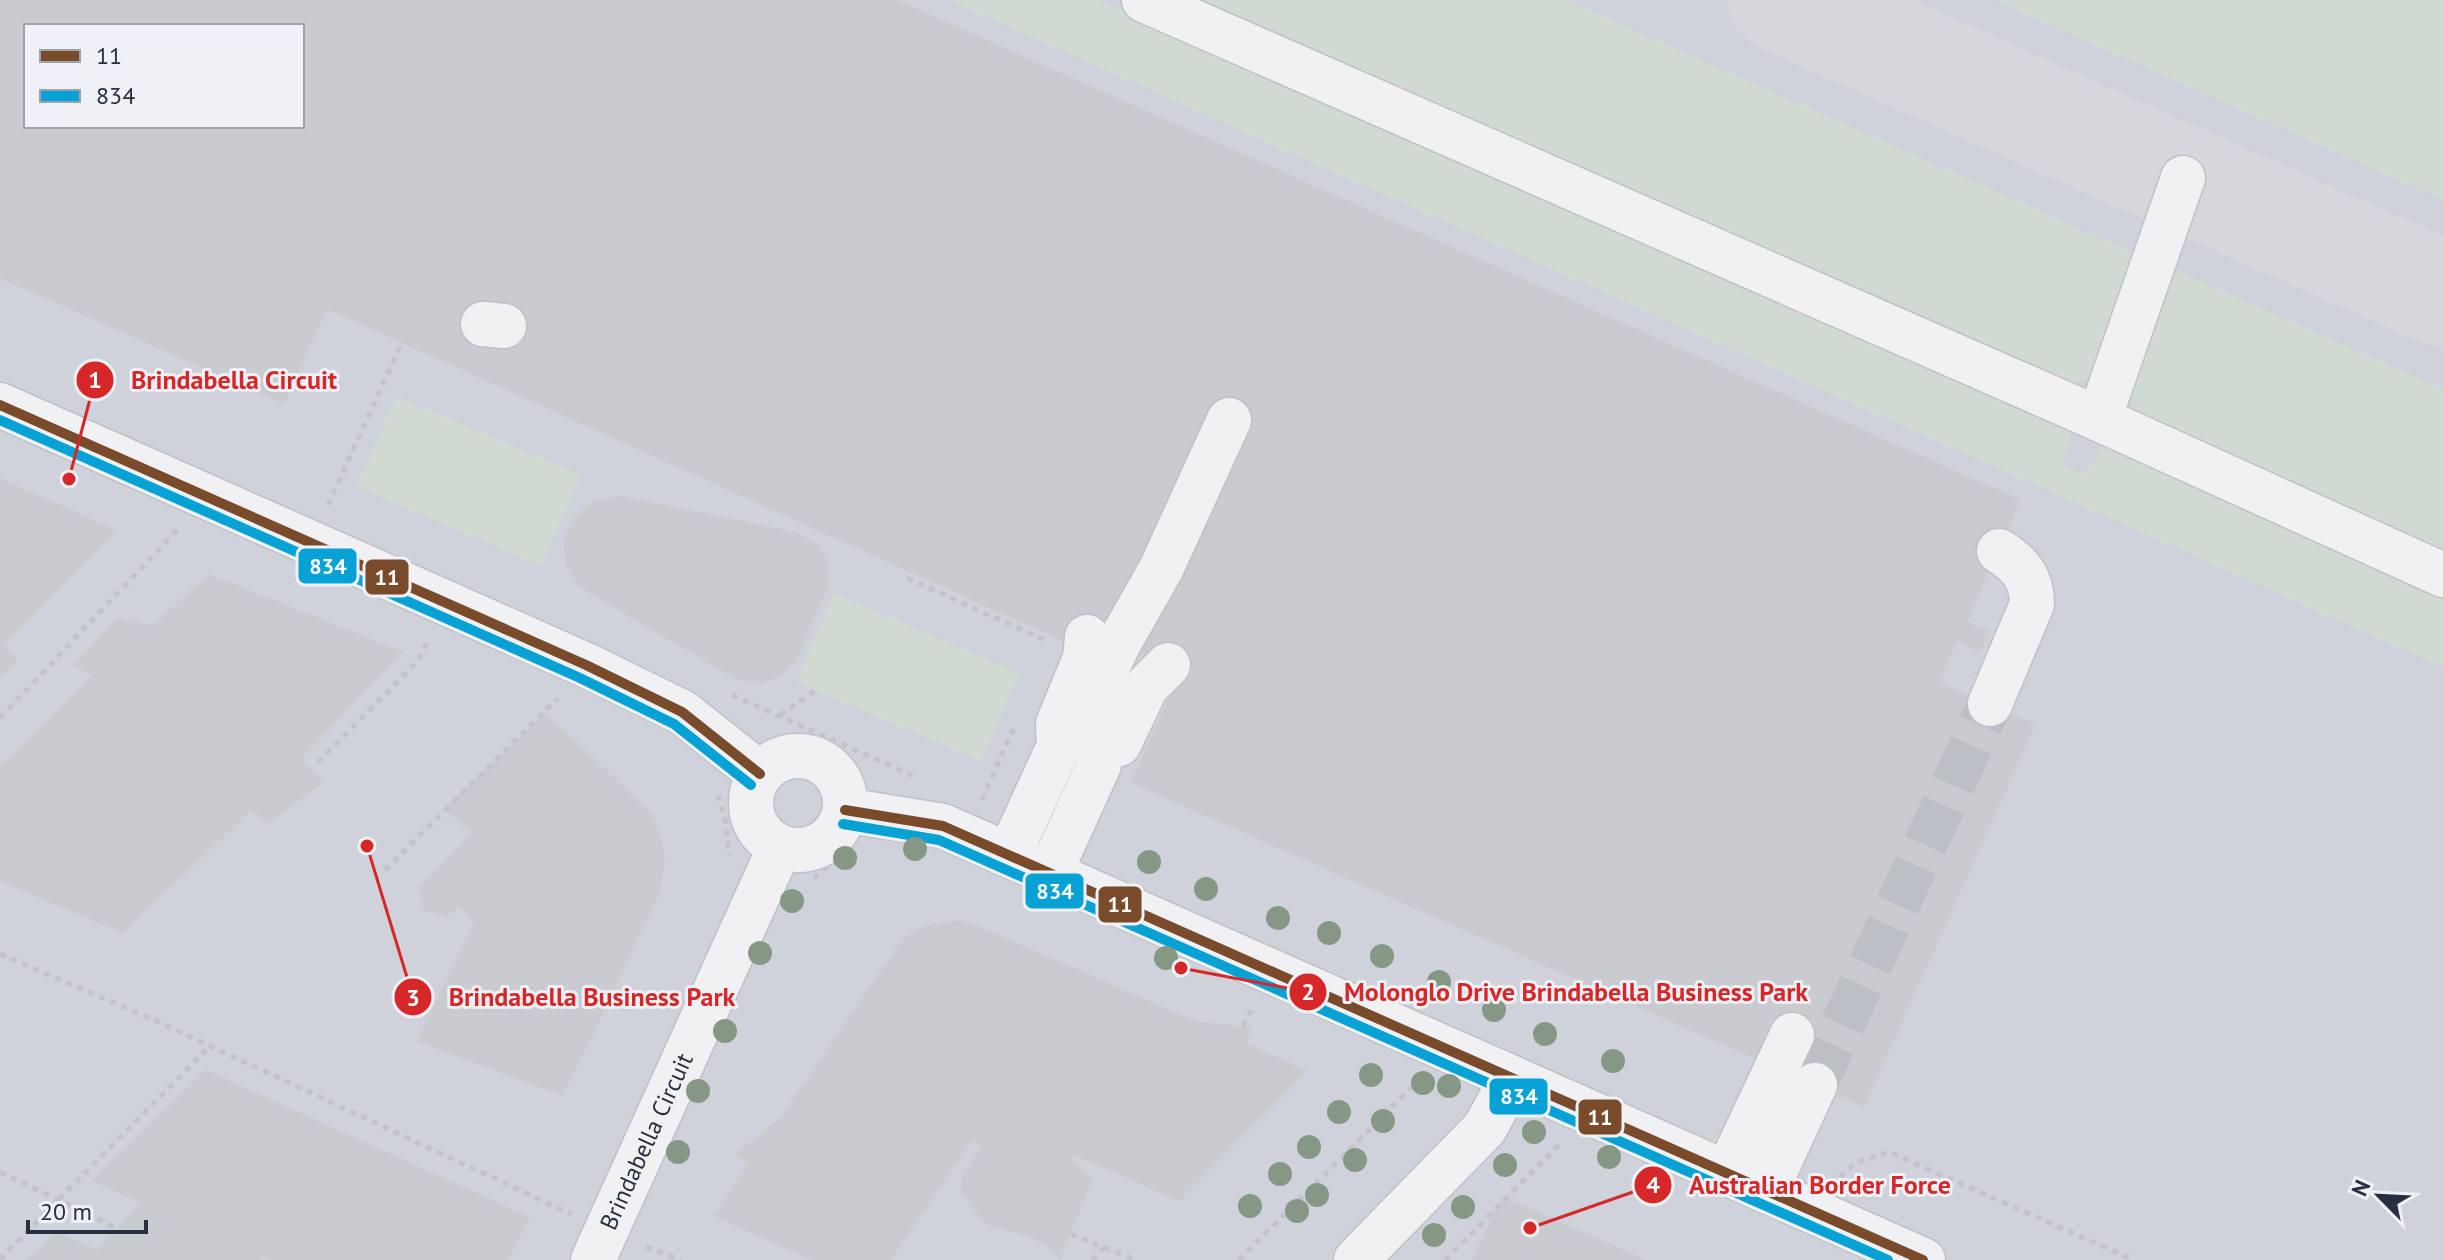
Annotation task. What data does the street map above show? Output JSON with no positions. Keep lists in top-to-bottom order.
{
  "streets": {
    "street": ["Brindabella Circuit"]
  },
  "places": [
    "Brindabella Circuit",
    "Brindabella Business Park",
    "Molonglo Drive Brindabella Business Park",
    "Australian Border Force"
  ],
  "lines": ["transit line 11", "transit line 834"],
  "legend": ["11", "834"],
  "scale_bar": "20 m",
  "north": "top left"
}
